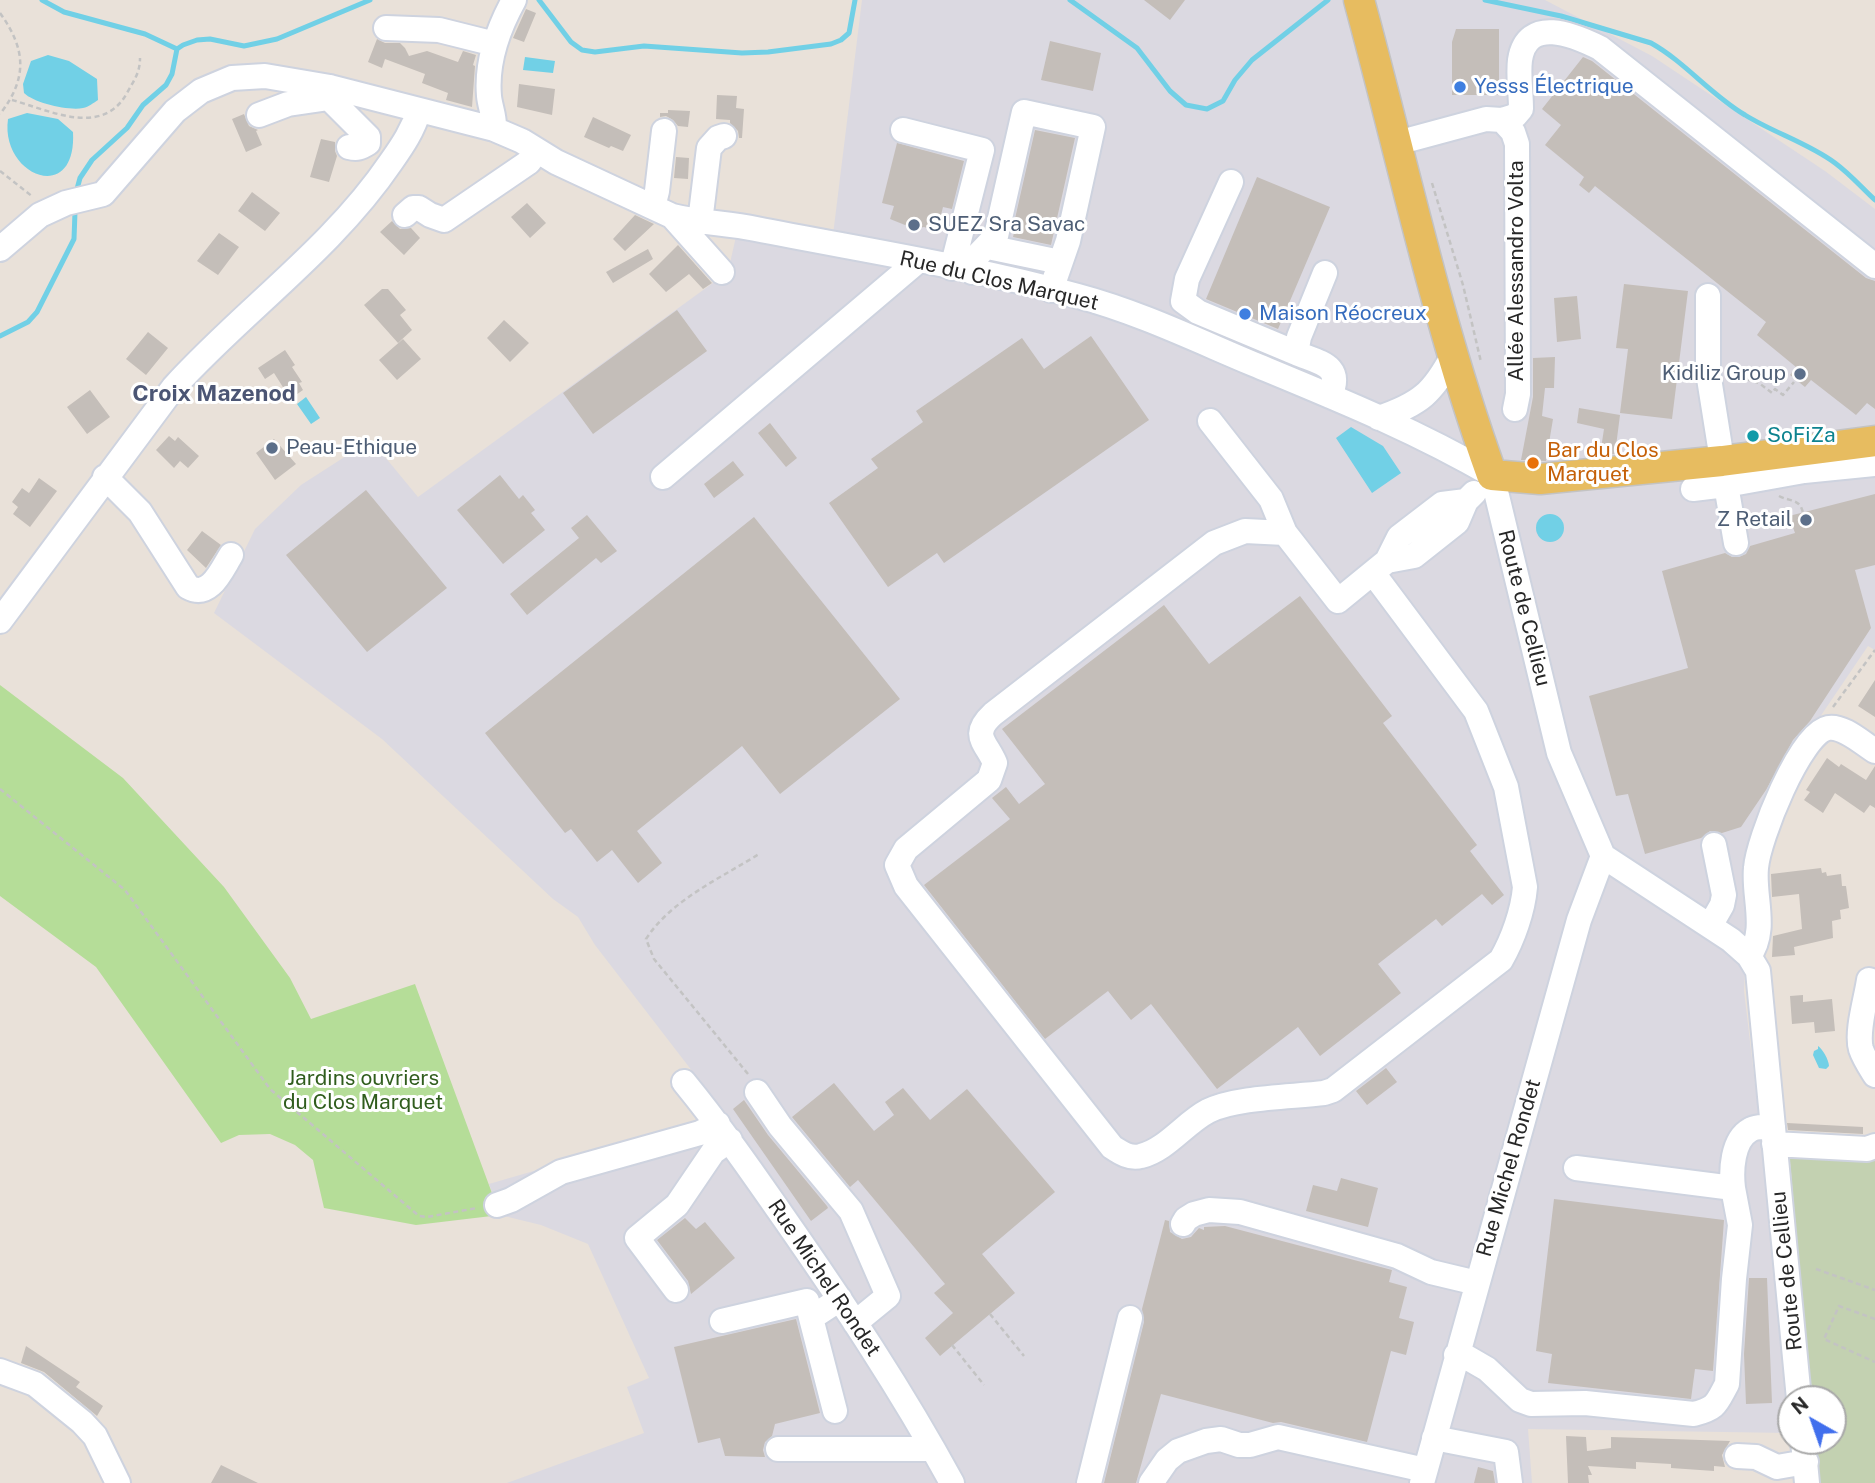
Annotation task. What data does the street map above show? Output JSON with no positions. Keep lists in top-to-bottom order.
{
  "streets": {
    "main road": ["Route de Cellieu"],
    "street": ["Allée Alessandro Volta", "Rue du Clos Marquet", "Rue Michel Rondet"]
  },
  "crossings": [
    ["Rue du Clos Marquet", "Route de Cellieu"],
    ["Route de Cellieu", "Rue Michel Rondet"]
  ],
  "districts": ["Croix Mazenod"],
  "parks": ["Jardins ouvriers du Clos Marquet"],
  "places": [
    "Yesss Électrique",
    "SUEZ Sra Savac",
    "Maison Réocreux",
    "Kidiliz Group",
    "SoFiZa",
    "Peau-Ethique",
    "Bar du Clos Marquet",
    "Z Retail"
  ],
  "north": "top left"
}
